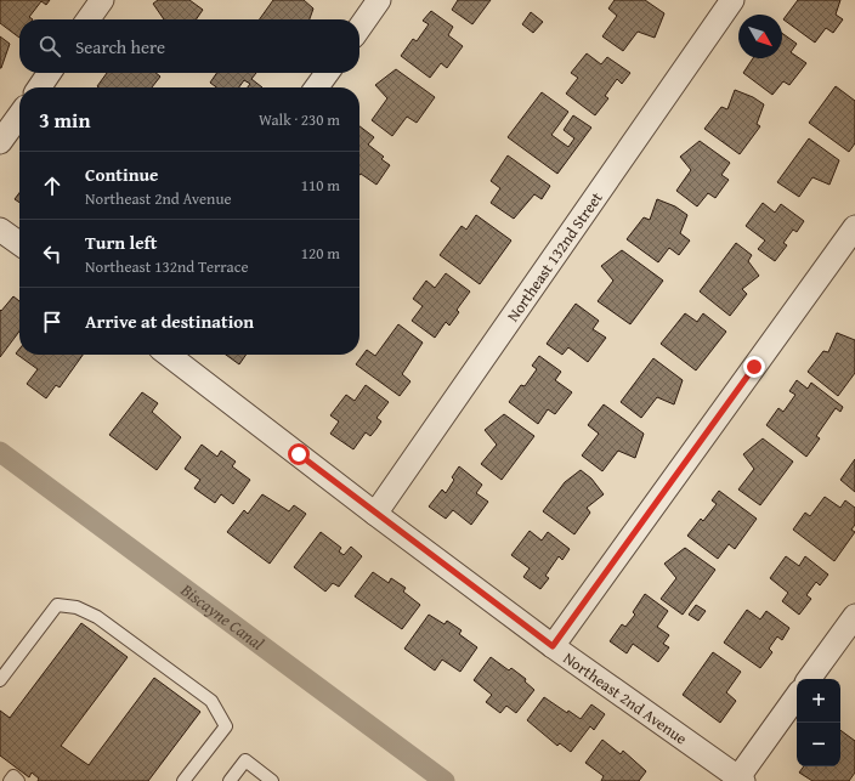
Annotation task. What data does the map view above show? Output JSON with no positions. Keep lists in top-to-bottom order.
{
  "streets": {
    "street": ["Northeast 132nd Street", "Northeast 2nd Avenue"]
  },
  "crossings": [
    ["Northeast 132nd Street", "Northeast 2nd Avenue"]
  ],
  "water": ["Biscayne Canal"],
  "north": "bottom right",
  "page": {
    "search": "Search here",
    "heading": ["3 min", "Walk · 230 m"],
    "list": [
      ["Continue", "Northeast 2nd Avenue", "110 m"],
      ["Turn left", "Northeast 132nd Terrace", "120 m"],
      "Arrive at destination"
    ],
    "map_buttons": ["+", "−"]
  }
}
